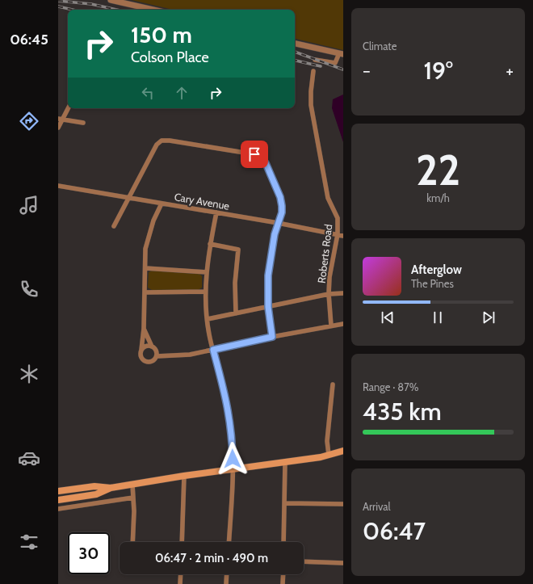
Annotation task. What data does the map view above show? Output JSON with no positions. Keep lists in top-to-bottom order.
{
  "streets": {
    "street": ["Cary Avenue", "Roberts Road"]
  },
  "crossings": [
    ["Cary Avenue", "Roberts Road"]
  ],
  "page": {
    "tabs": "06:45",
    "tile": [
      "Climate",
      ["22", "km/h"],
      ["Range · 87%", "435 km"],
      ["Arrival", "06:47"]
    ],
    "turn": ["150 m", "Colson Place"],
    "heat": ["−", "19°", "+"],
    "song": ["Afterglow", "The Pines"],
    "limit": "30",
    "trip": "06:47 · 2 min · 490 m"
  }
}
